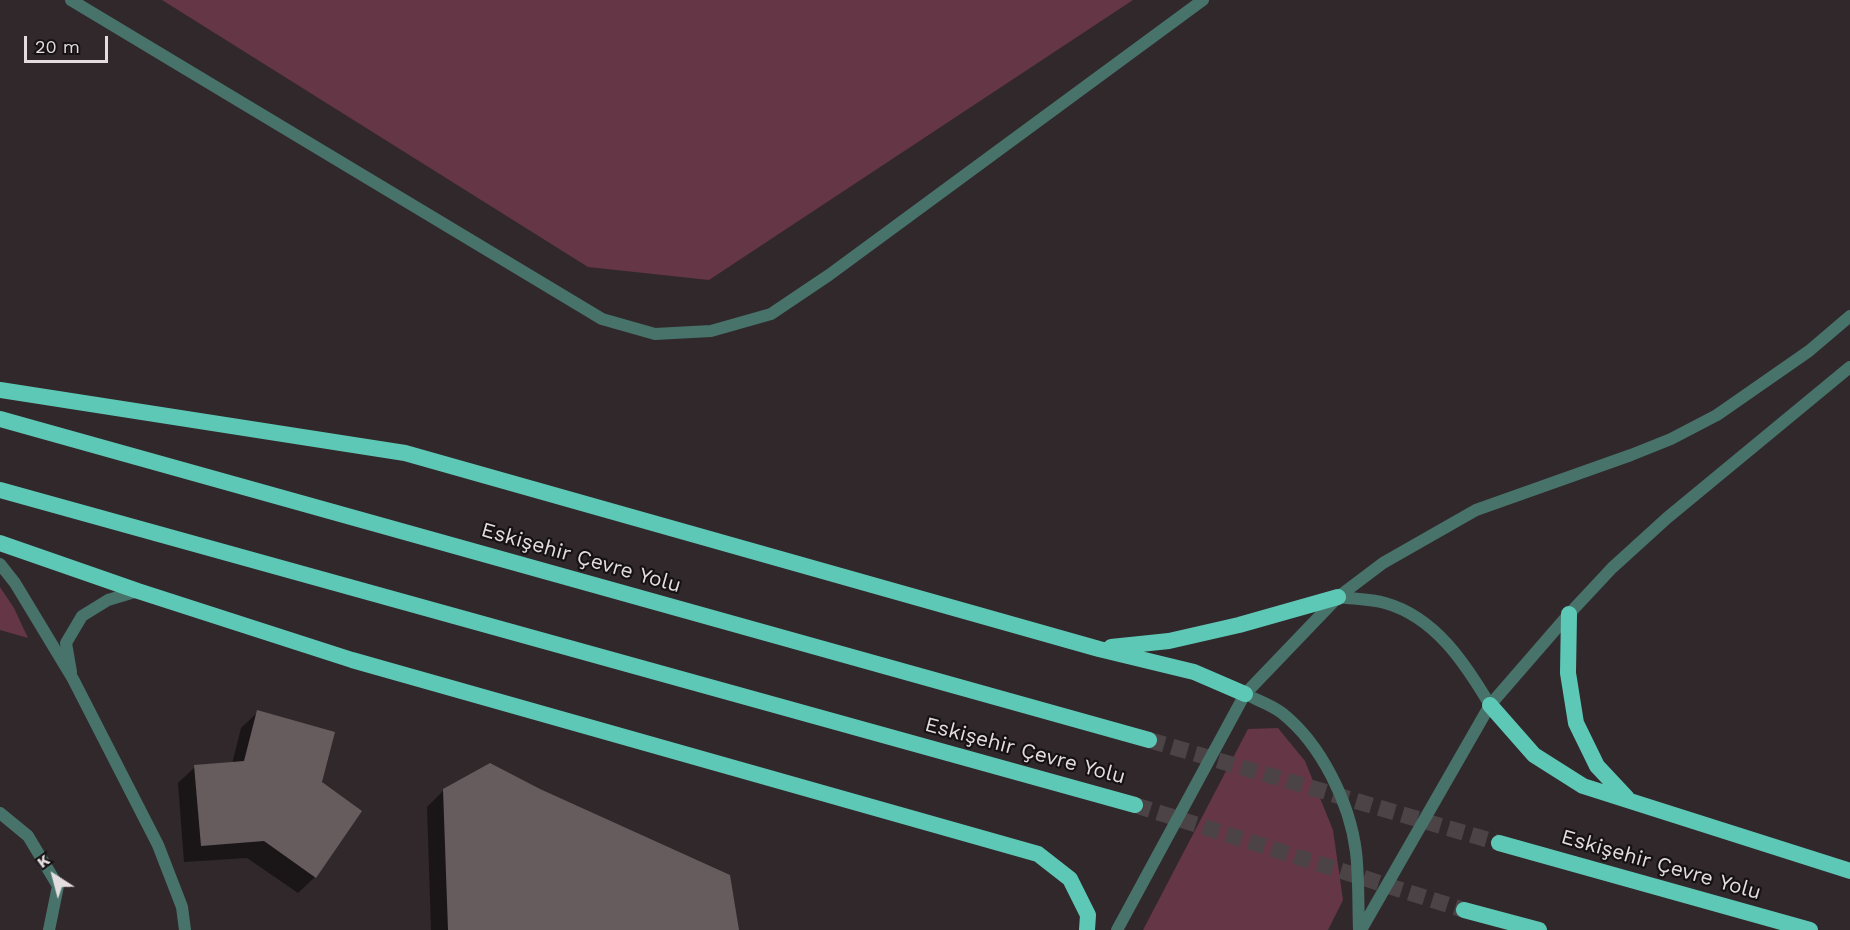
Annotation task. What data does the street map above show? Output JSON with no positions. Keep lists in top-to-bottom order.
{
  "streets": {
    "highway": ["Eskişehir Çevre Yolu"]
  },
  "scale_bar": "20 m",
  "north": "top left"
}
